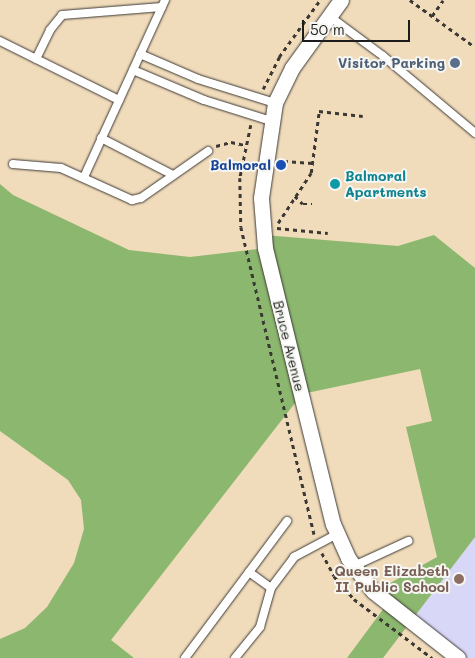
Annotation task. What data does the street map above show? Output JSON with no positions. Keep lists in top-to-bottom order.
{
  "streets": {
    "street": ["Bruce Avenue"]
  },
  "places": [
    "Visitor Parking",
    "Balmoral",
    "Balmoral Apartments",
    "Queen Elizabeth II Public School"
  ],
  "scale_bar": "50 m"
}
